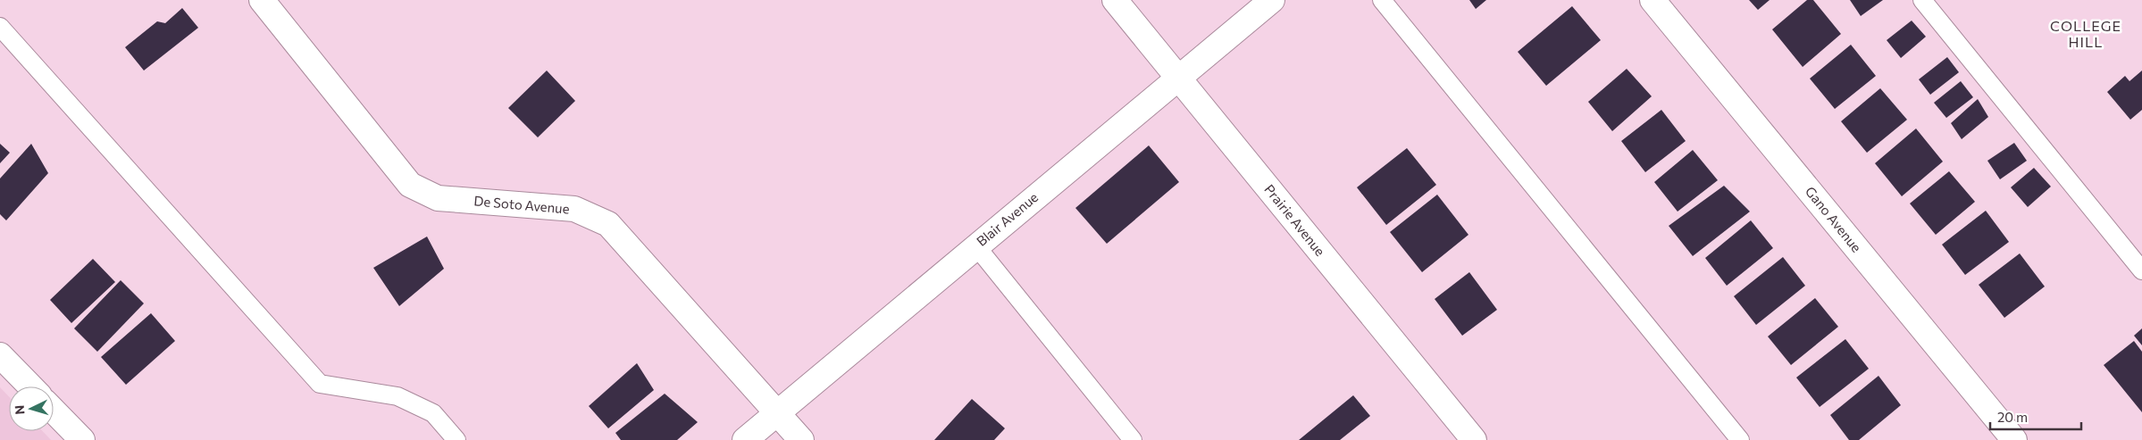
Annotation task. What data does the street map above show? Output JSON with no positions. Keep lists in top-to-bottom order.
{
  "streets": {
    "street": [
      "De Soto Avenue",
      "Blair Avenue",
      "Gano Avenue",
      "Prairie Avenue"
    ]
  },
  "crossings": [
    ["De Soto Avenue", "Blair Avenue"],
    ["Blair Avenue", "Prairie Avenue"]
  ],
  "districts": ["COLLEGE HILL"],
  "scale_bar": "20 m",
  "north": "left"
}
